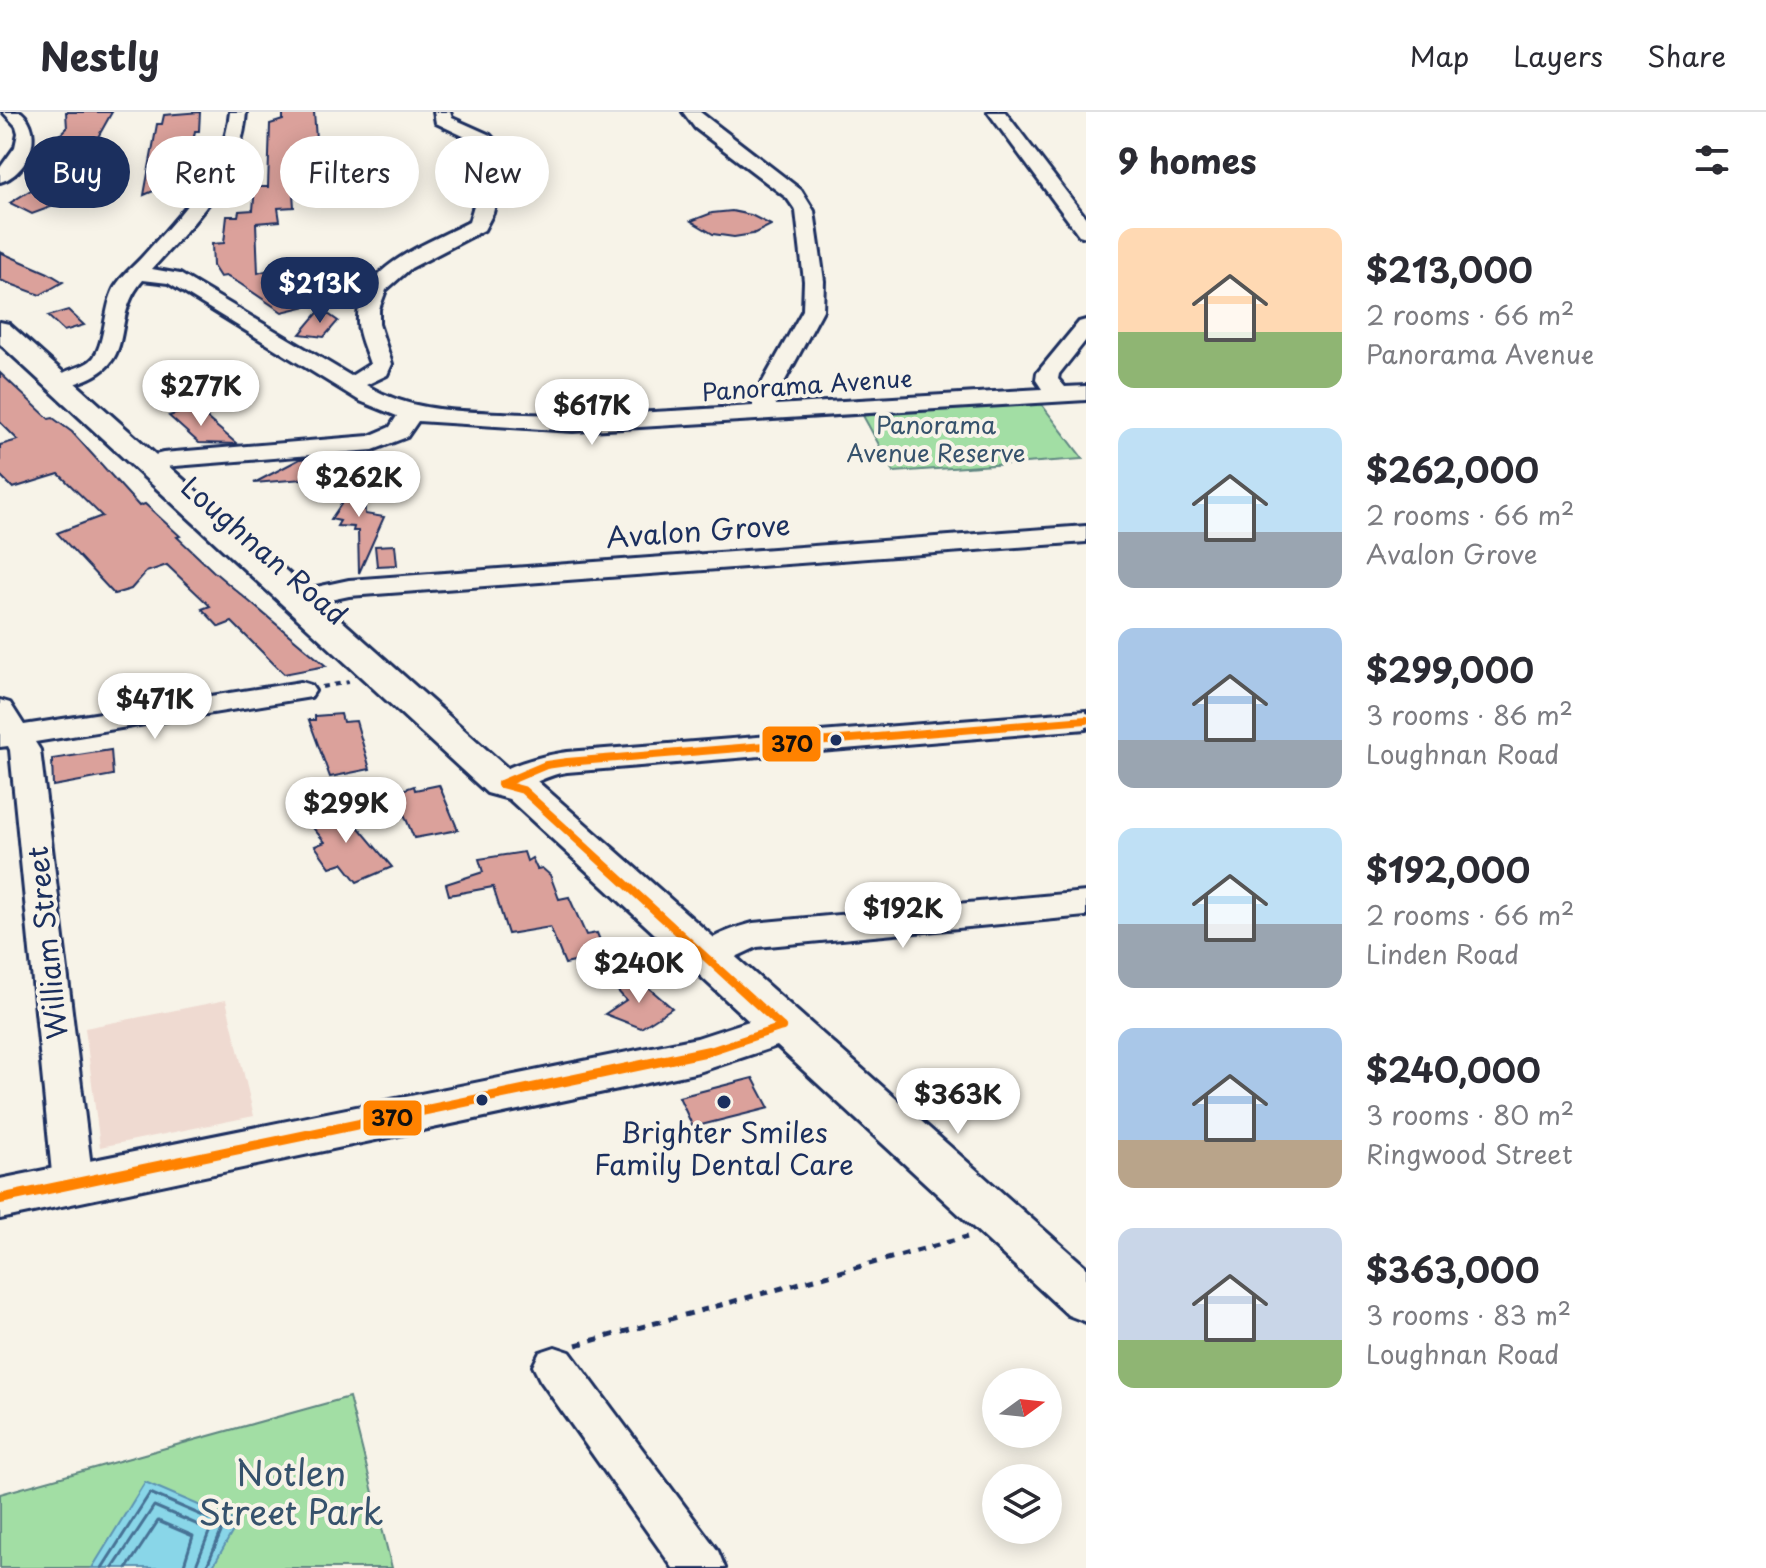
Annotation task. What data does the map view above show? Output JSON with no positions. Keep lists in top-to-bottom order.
{
  "streets": {
    "main road": ["Loughnan Road"],
    "street": ["Panorama Avenue", "Avalon Grove", "William Street"]
  },
  "crossings": [
    ["Avalon Grove", "Loughnan Road"]
  ],
  "parks": ["Panorama Avenue Reserve", "Notlen Street Park"],
  "places": ["Brighter Smiles Family Dental Care"],
  "lines": ["transit line 370"],
  "north": "right",
  "page": {
    "header": "Nestly",
    "nav": ["Map", "Layers", "Share"],
    "heading": "9 homes",
    "chip": [
      "Buy",
      "Rent",
      "Filters",
      "New"
    ],
    "list": [
      {
        "name": "$213,000",
        "note": "2 rooms · 66 m² · Panorama Avenue"
      },
      {
        "name": "$262,000",
        "note": "2 rooms · 66 m² · Avalon Grove"
      },
      {
        "name": "$299,000",
        "note": "3 rooms · 86 m² · Loughnan Road"
      },
      {
        "name": "$192,000",
        "note": "2 rooms · 66 m² · Linden Road"
      },
      {
        "name": "$240,000",
        "note": "3 rooms · 80 m² · Ringwood Street"
      },
      {
        "name": "$363,000",
        "note": "3 rooms · 83 m² · Loughnan Road"
      }
    ],
    "price": [
      "$213K",
      "$277K",
      "$617K",
      "$262K",
      "$471K",
      "$299K",
      "$192K",
      "$240K",
      "$363K"
    ]
  }
}
